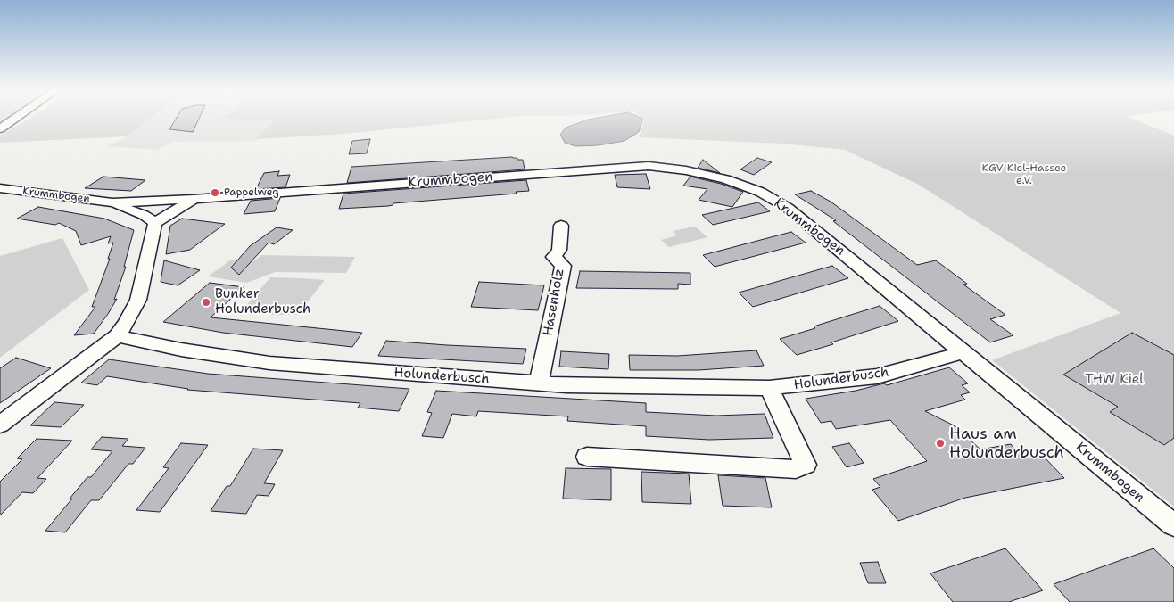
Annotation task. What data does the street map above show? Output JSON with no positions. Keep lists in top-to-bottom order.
{
  "streets": {
    "street": ["Krummbogen", "Hasenholz", "Holunderbusch"]
  },
  "crossings": [
    ["Krummbogen", "Holunderbusch"],
    ["Hasenholz", "Holunderbusch"]
  ],
  "parks": ["KGV Kiel-Hassee e.V.", "THW Kiel"],
  "places": ["Pappelweg", "Bunker Holunderbusch", "Haus am Holunderbusch"]
}
